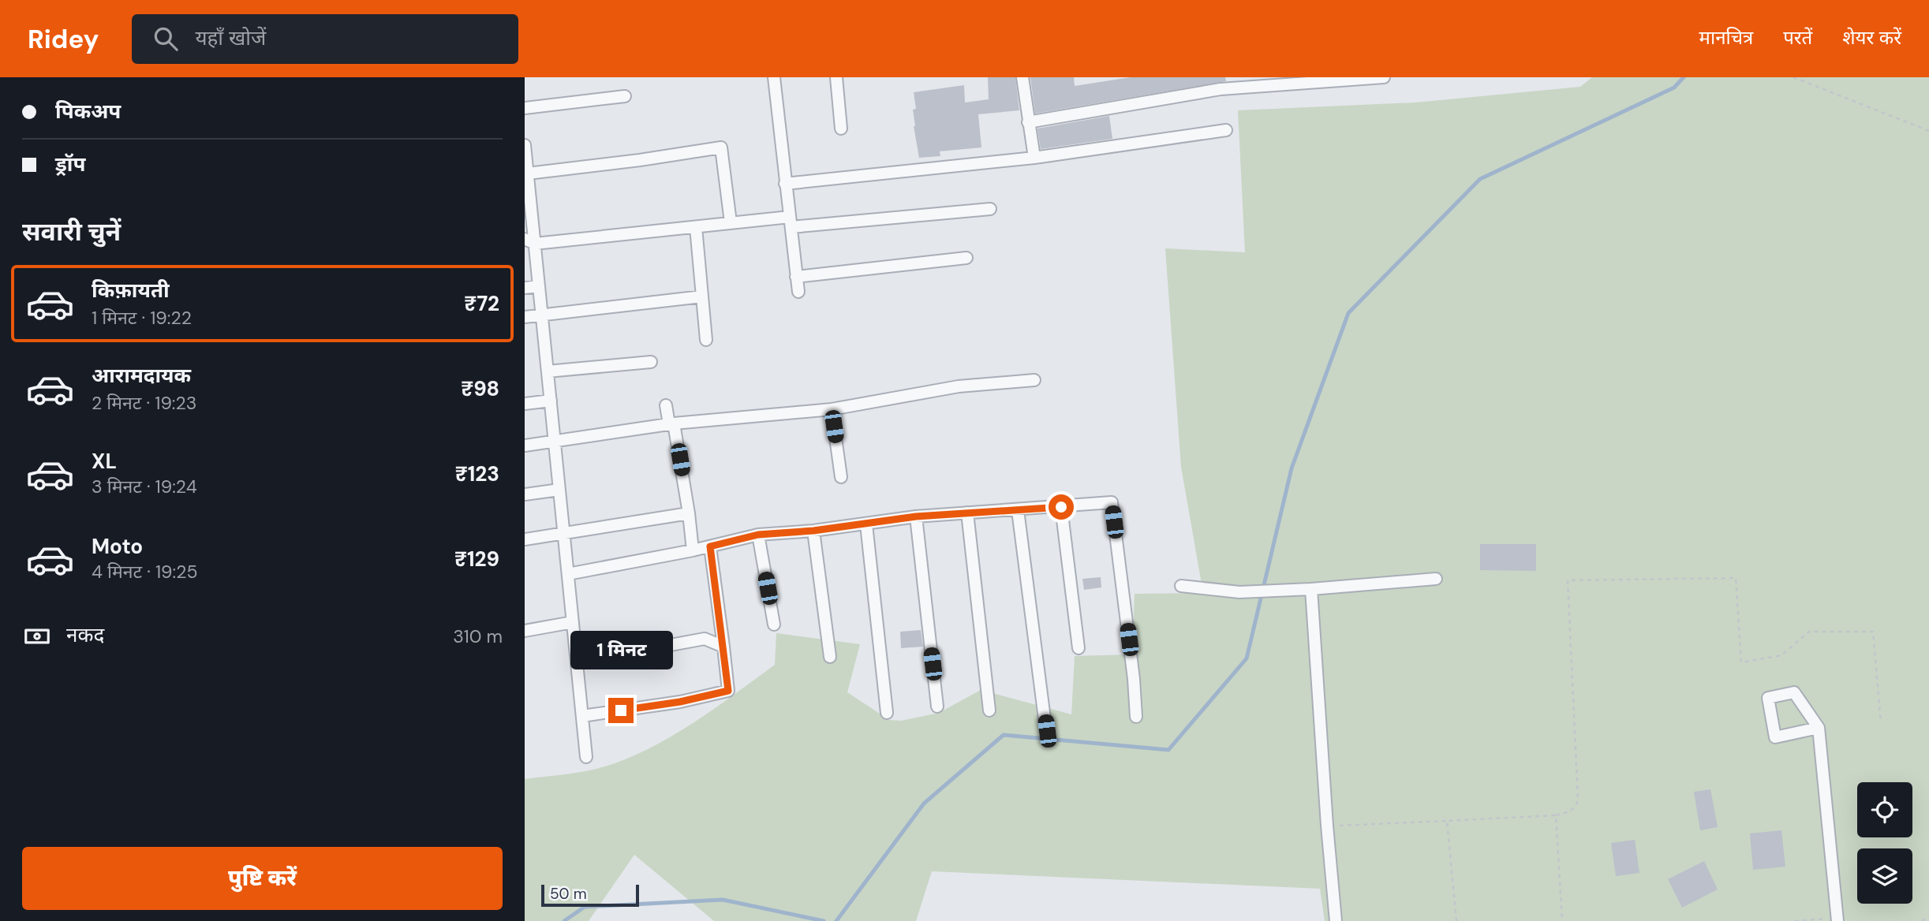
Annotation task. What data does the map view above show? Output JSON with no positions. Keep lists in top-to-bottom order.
{
  "scale_bar": "50 m",
  "page": {
    "header": "Ridey",
    "search": "यहाँ खोजें",
    "nav": ["मानचित्र", "परतें", "शेयर करें"],
    "banner": ["पिकअप", "ड्रॉप"],
    "heading": "सवारी चुनें",
    "list": [
      {
        "name": "किफ़ायती",
        "note": "1 मिनट · 19:22",
        "value": "₹72"
      },
      {
        "name": "आरामदायक",
        "note": "2 मिनट · 19:23",
        "value": "₹98"
      },
      {
        "name": "XL",
        "note": "3 मिनट · 19:24",
        "value": "₹123"
      },
      {
        "name": "Moto",
        "note": "4 मिनट · 19:25",
        "value": "₹129"
      }
    ],
    "pay": ["नकद", "310 m"],
    "bubble": "1 मिनट",
    "buttons": "पुष्टि करें",
    "scale": "50 m"
  }
}
